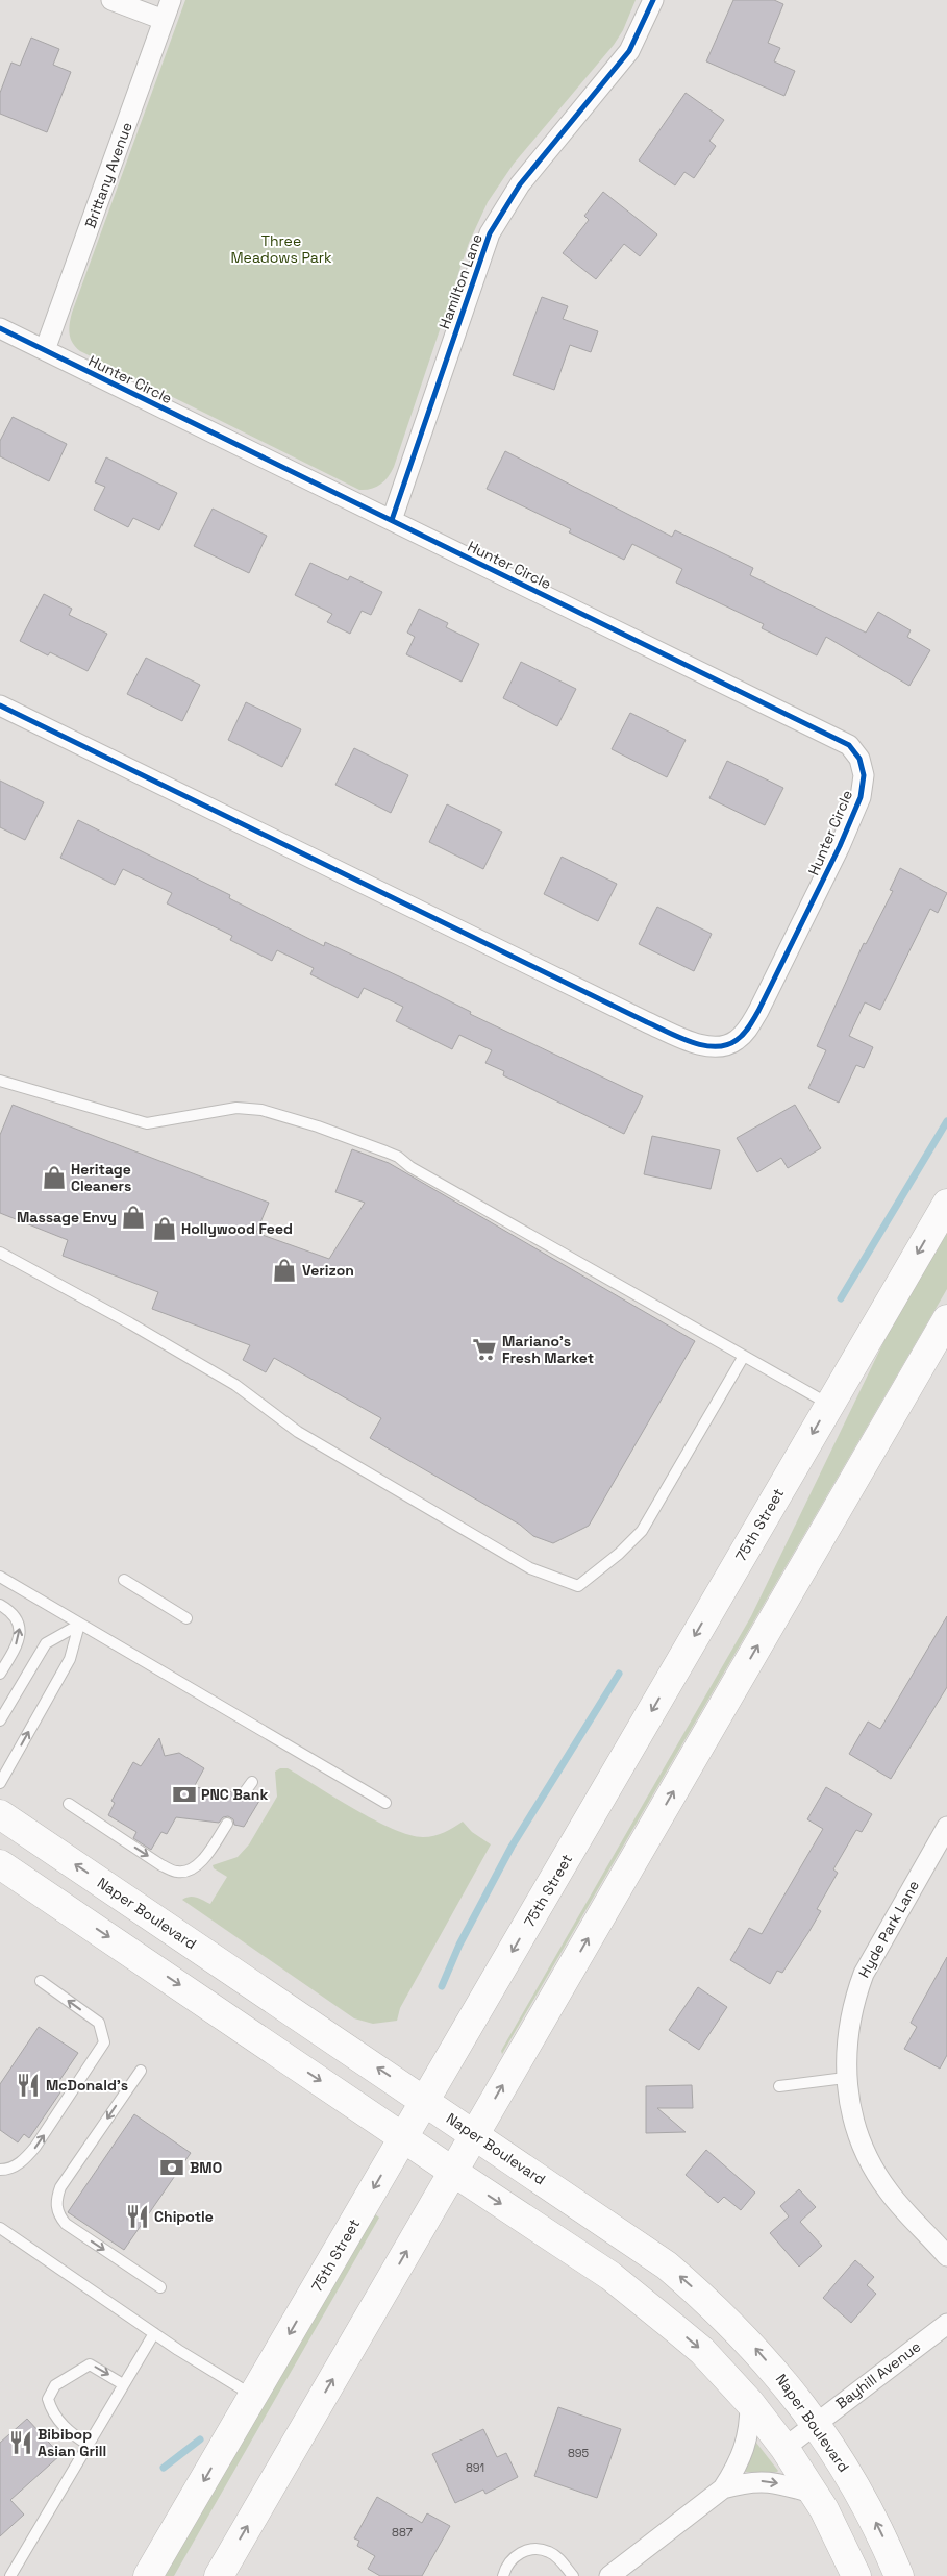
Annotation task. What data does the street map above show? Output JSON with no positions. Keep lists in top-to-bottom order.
{
  "streets": {
    "main road": ["75th Street", "Naper Boulevard"],
    "street": [
      "Brittany Avenue",
      "Hamilton Lane",
      "Hunter Circle",
      "Hyde Park Lane",
      "Bayhill Avenue"
    ]
  },
  "crossings": [
    ["Brittany Avenue", "Hunter Circle"],
    ["Hamilton Lane", "Hunter Circle"],
    ["75th Street", "Naper Boulevard"],
    ["Naper Boulevard", "Bayhill Avenue"]
  ],
  "parks": ["Three Meadows Park"],
  "places": {
    "shop": [
      "Heritage Cleaners",
      "Massage Envy",
      "Hollywood Feed",
      "Verizon"
    ],
    "supermarket": ["Mariano's Fresh Market"],
    "bank": ["PNC Bank", "BMO"],
    "restaurant": ["McDonald's", "Chipotle", "Bibibop Asian Grill"]
  },
  "house_numbers": ["895", "891", "887"]
}
